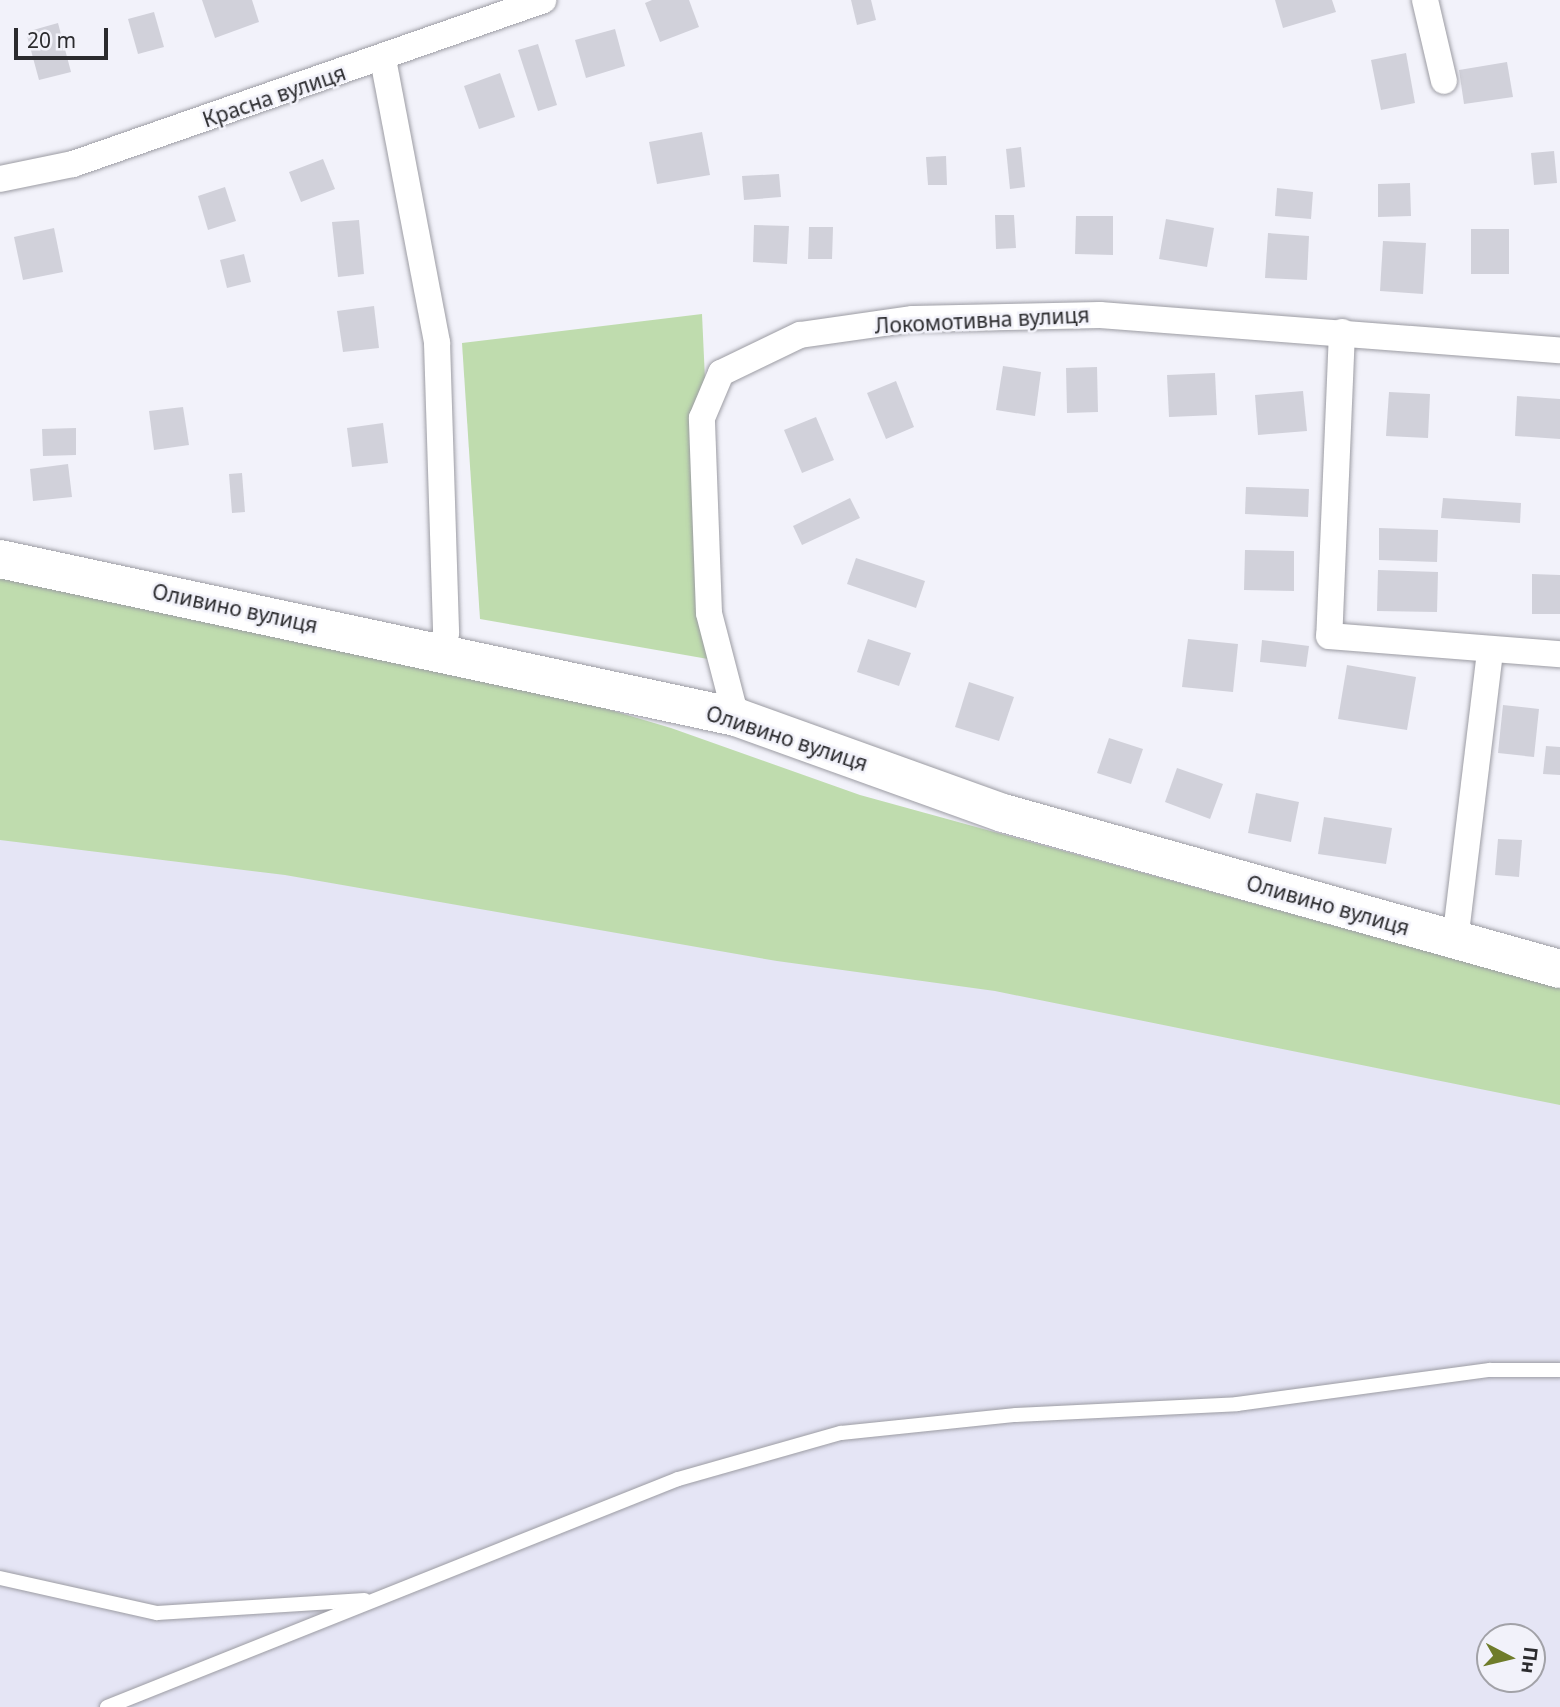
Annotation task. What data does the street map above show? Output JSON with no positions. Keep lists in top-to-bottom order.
{
  "streets": {
    "street": ["Красна вулиця", "Локомотивна вулиця", "Оливино вулиця"]
  },
  "crossings": [
    ["Локомотивна вулиця", "Оливино вулиця"]
  ],
  "scale_bar": "20 m",
  "north": "right"
}
